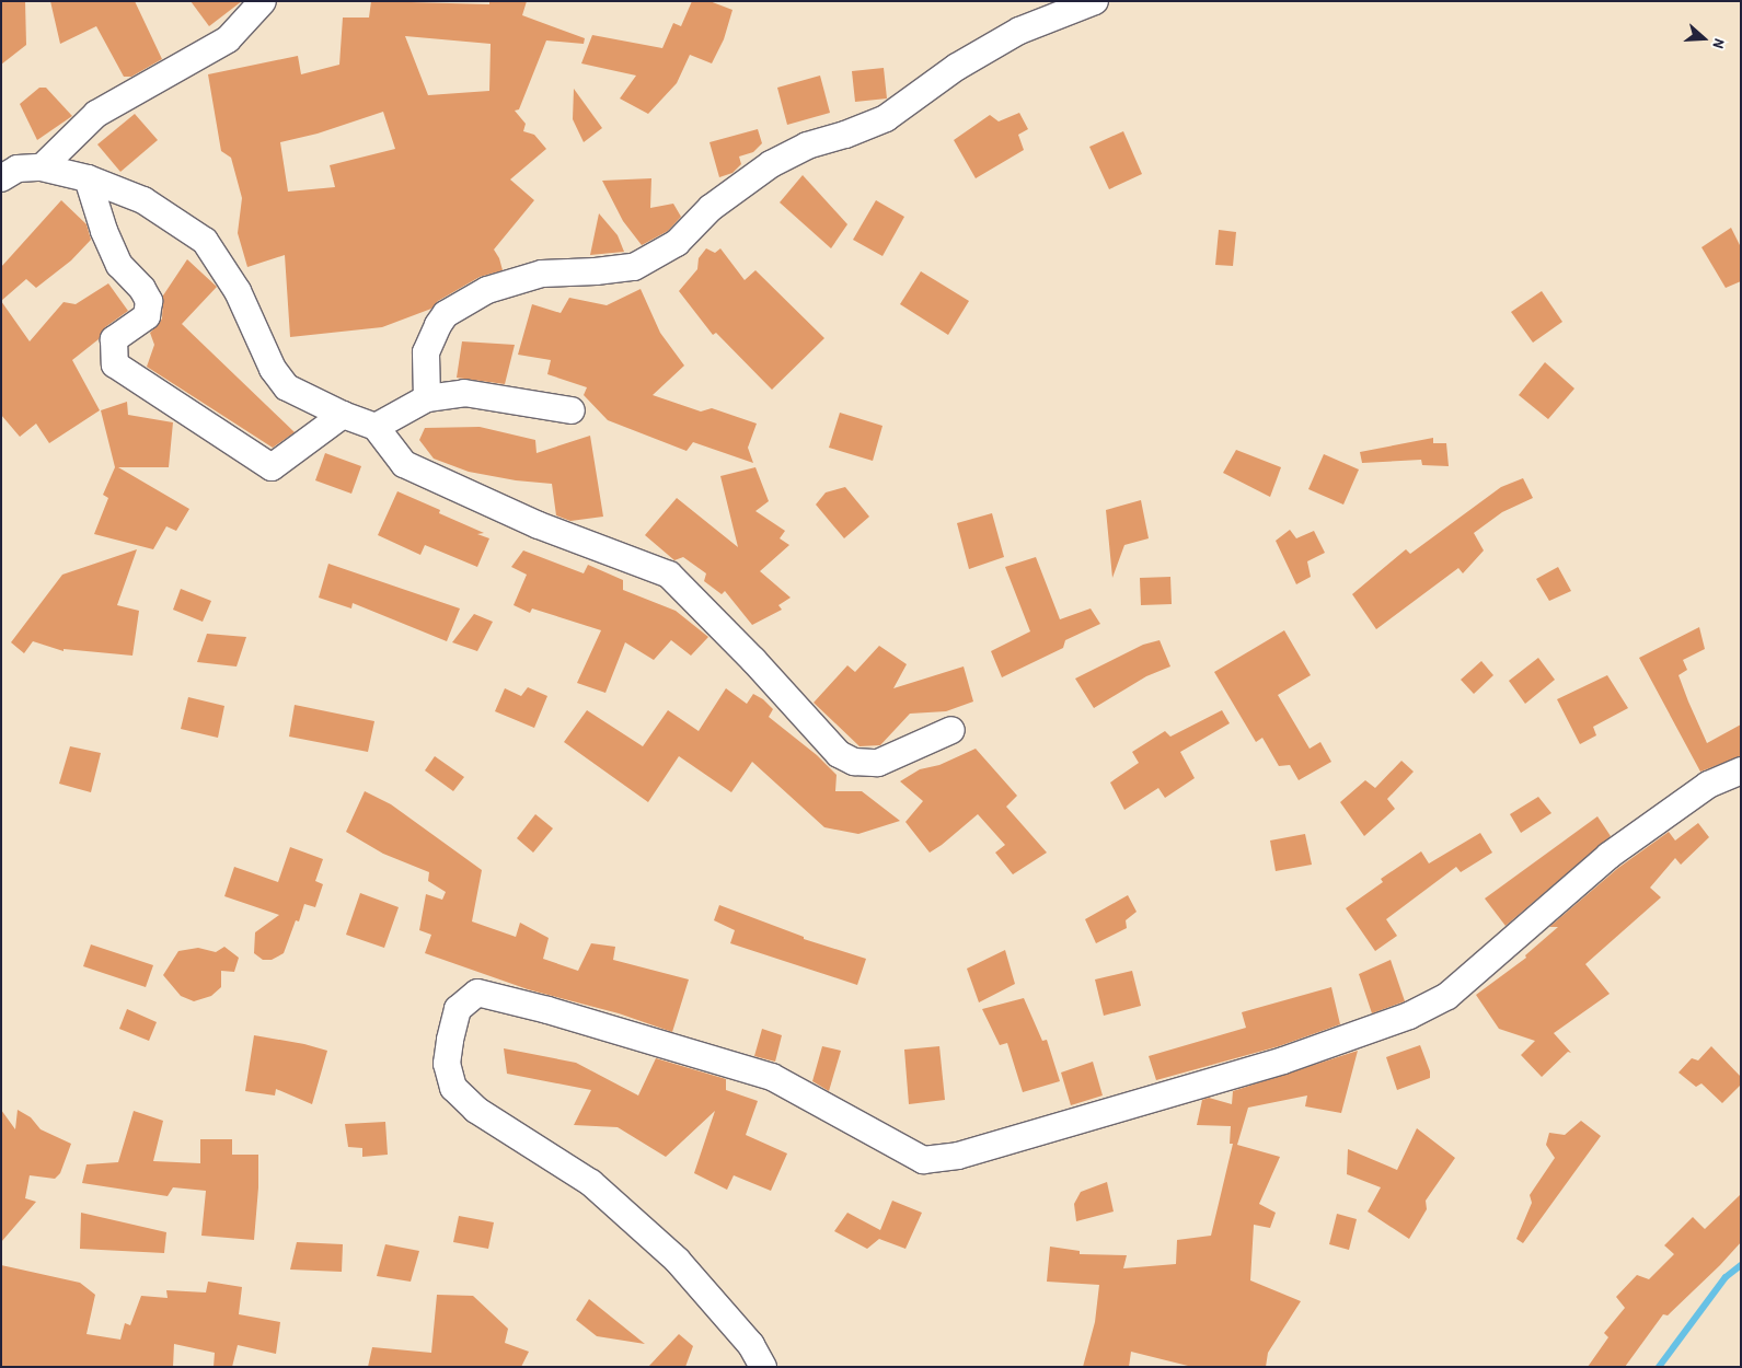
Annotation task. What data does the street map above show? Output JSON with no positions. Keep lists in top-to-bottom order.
{
  "north": "right"
}
